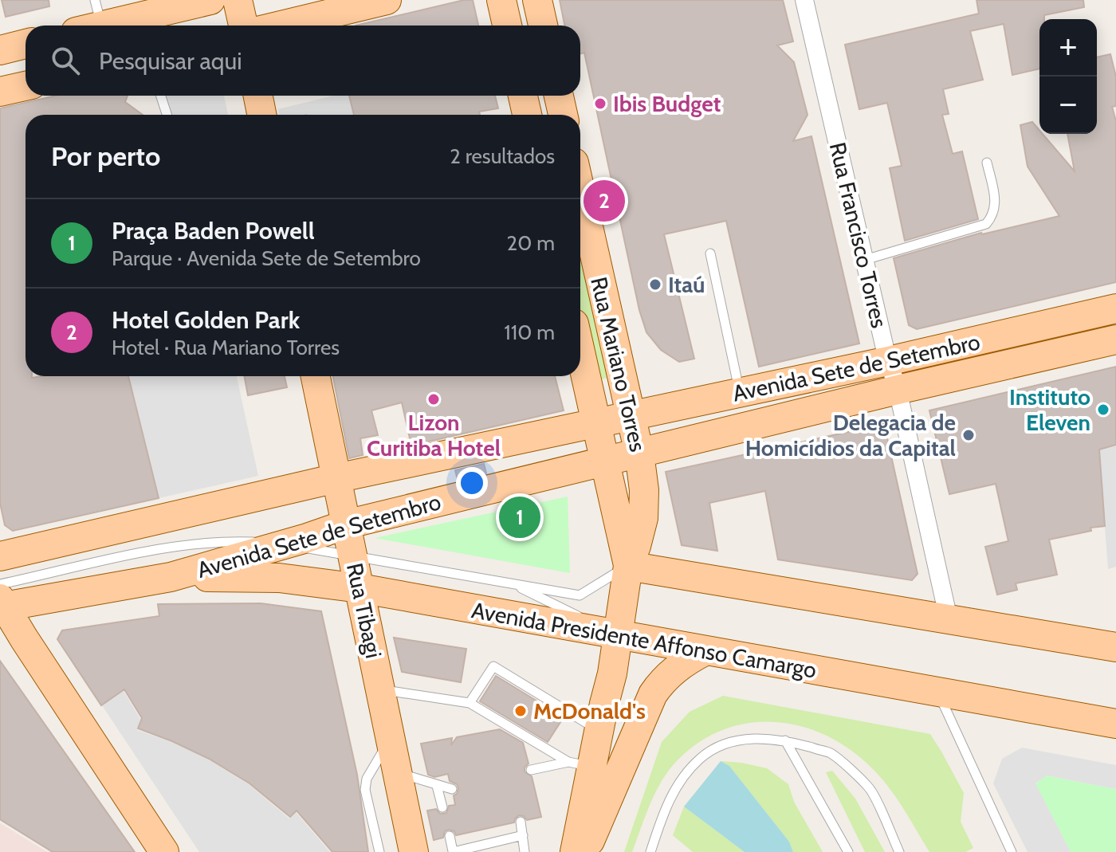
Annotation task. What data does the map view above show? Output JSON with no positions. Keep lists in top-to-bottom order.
{
  "streets": {
    "main road": [
      "Rua Mariano Torres",
      "Avenida Sete de Setembro",
      "Rua Tibagi",
      "Avenida Presidente Affonso Camargo"
    ],
    "street": ["Rua Francisco Torres"]
  },
  "crossings": [
    ["Rua Francisco Torres", "Avenida Sete de Setembro"],
    ["Rua Mariano Torres", "Avenida Sete de Setembro"],
    ["Rua Mariano Torres", "Avenida Presidente Affonso Camargo"],
    ["Avenida Sete de Setembro", "Rua Tibagi"],
    ["Avenida Sete de Setembro", "Avenida Presidente Affonso Camargo"],
    ["Rua Tibagi", "Avenida Presidente Affonso Camargo"]
  ],
  "places": [
    "Ibis Budget",
    "Itaú",
    "Lizon Curitiba Hotel",
    "Instituto Eleven",
    "Delegacia de Homicídios da Capital",
    "McDonald's"
  ],
  "page": {
    "map_buttons": ["+", "−"],
    "search": "Pesquisar aqui",
    "heading": ["Por perto", "2 resultados"],
    "pins": ["2", "1"],
    "list": [
      {
        "mark": "1",
        "name": "Praça Baden Powell",
        "note": "Parque · Avenida Sete de Setembro",
        "value": "20 m"
      },
      {
        "mark": "2",
        "name": "Hotel Golden Park",
        "note": "Hotel · Rua Mariano Torres",
        "value": "110 m"
      }
    ]
  }
}
